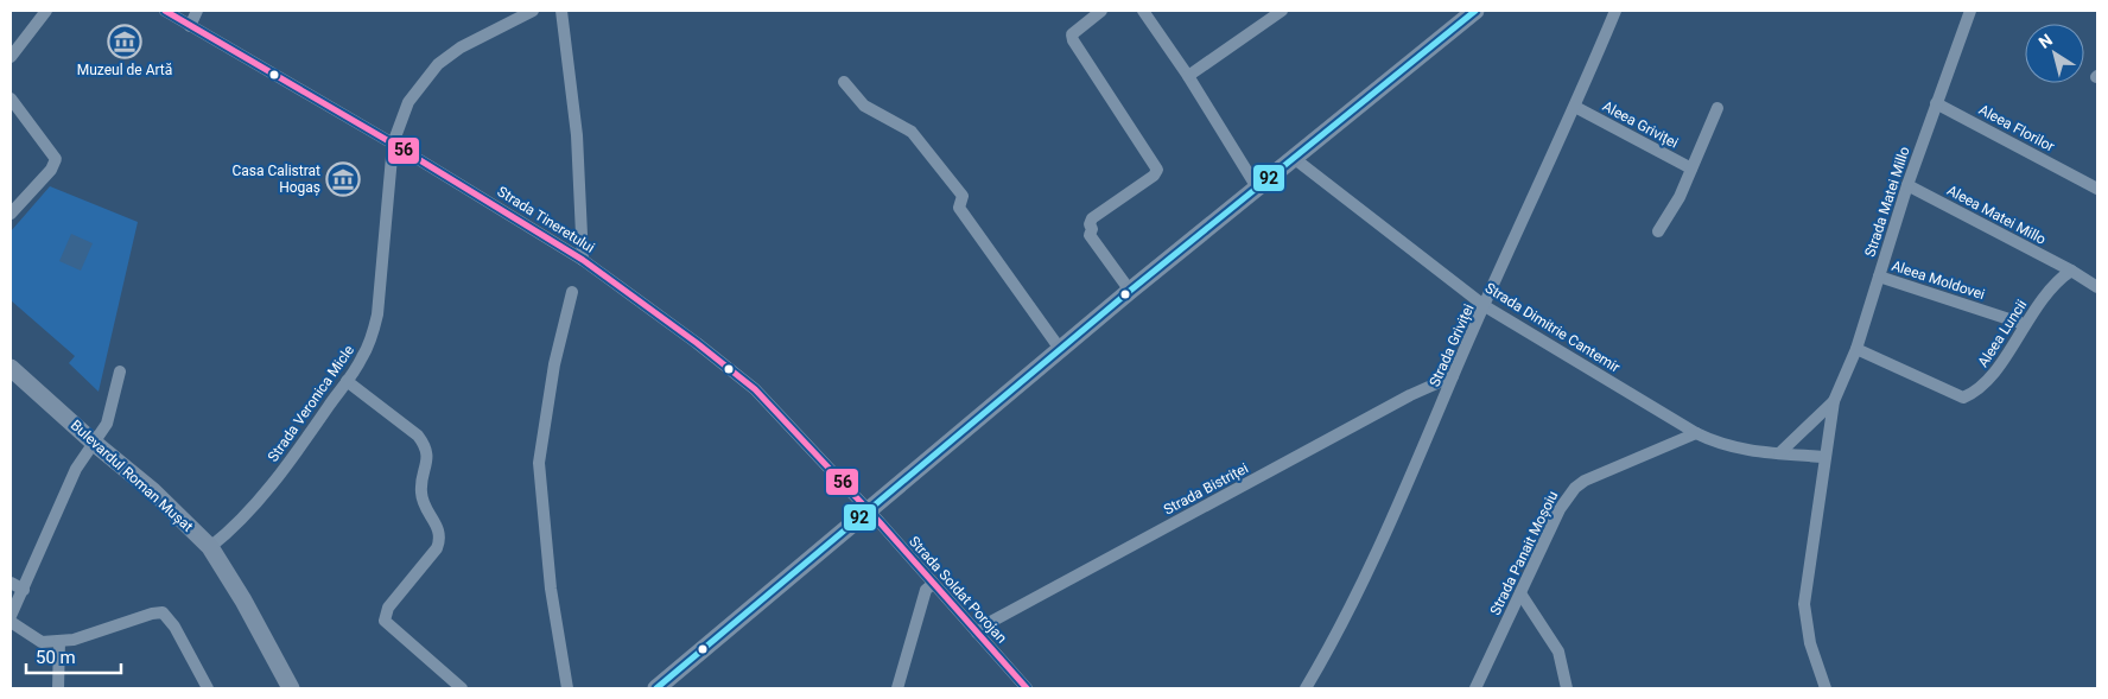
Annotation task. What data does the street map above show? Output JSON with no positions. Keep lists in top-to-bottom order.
{
  "streets": {
    "main road": ["Bulevardul Roman Mușat"],
    "street": [
      "Aleea Griviței",
      "Aleea Florilor",
      "Strada Matei Millo",
      "Aleea Matei Millo",
      "Strada Tineretului",
      "Aleea Moldovei",
      "Strada Dimitrie Cantemir",
      "Aleea Luncii",
      "Strada Griviței",
      "Strada Veronica Micle",
      "Strada Bistriței",
      "Strada Panait Moșoiu",
      "Strada Soldat Porojan"
    ]
  },
  "crossings": [
    ["Aleea Griviței", "Strada Griviței"],
    ["Aleea Florilor", "Strada Matei Millo"],
    ["Strada Matei Millo", "Aleea Matei Millo"],
    ["Strada Matei Millo", "Aleea Moldovei"],
    ["Strada Matei Millo", "Strada Dimitrie Cantemir"],
    ["Strada Matei Millo", "Aleea Luncii"],
    ["Aleea Matei Millo", "Aleea Luncii"],
    ["Strada Tineretului", "Strada Veronica Micle"],
    ["Strada Tineretului", "Strada Soldat Porojan"],
    ["Aleea Moldovei", "Aleea Luncii"],
    ["Strada Dimitrie Cantemir", "Strada Griviței"],
    ["Strada Dimitrie Cantemir", "Strada Panait Moșoiu"],
    ["Strada Griviței", "Strada Bistriței"],
    ["Strada Veronica Micle", "Bulevardul Roman Mușat"],
    ["Strada Bistriței", "Strada Soldat Porojan"]
  ],
  "places": {
    "museum": ["Muzeul de Artă", "Casa Calistrat Hogaș"]
  },
  "lines": ["transit line 56", "transit line 92"],
  "scale_bar": "50 m",
  "north": "top left"
}
